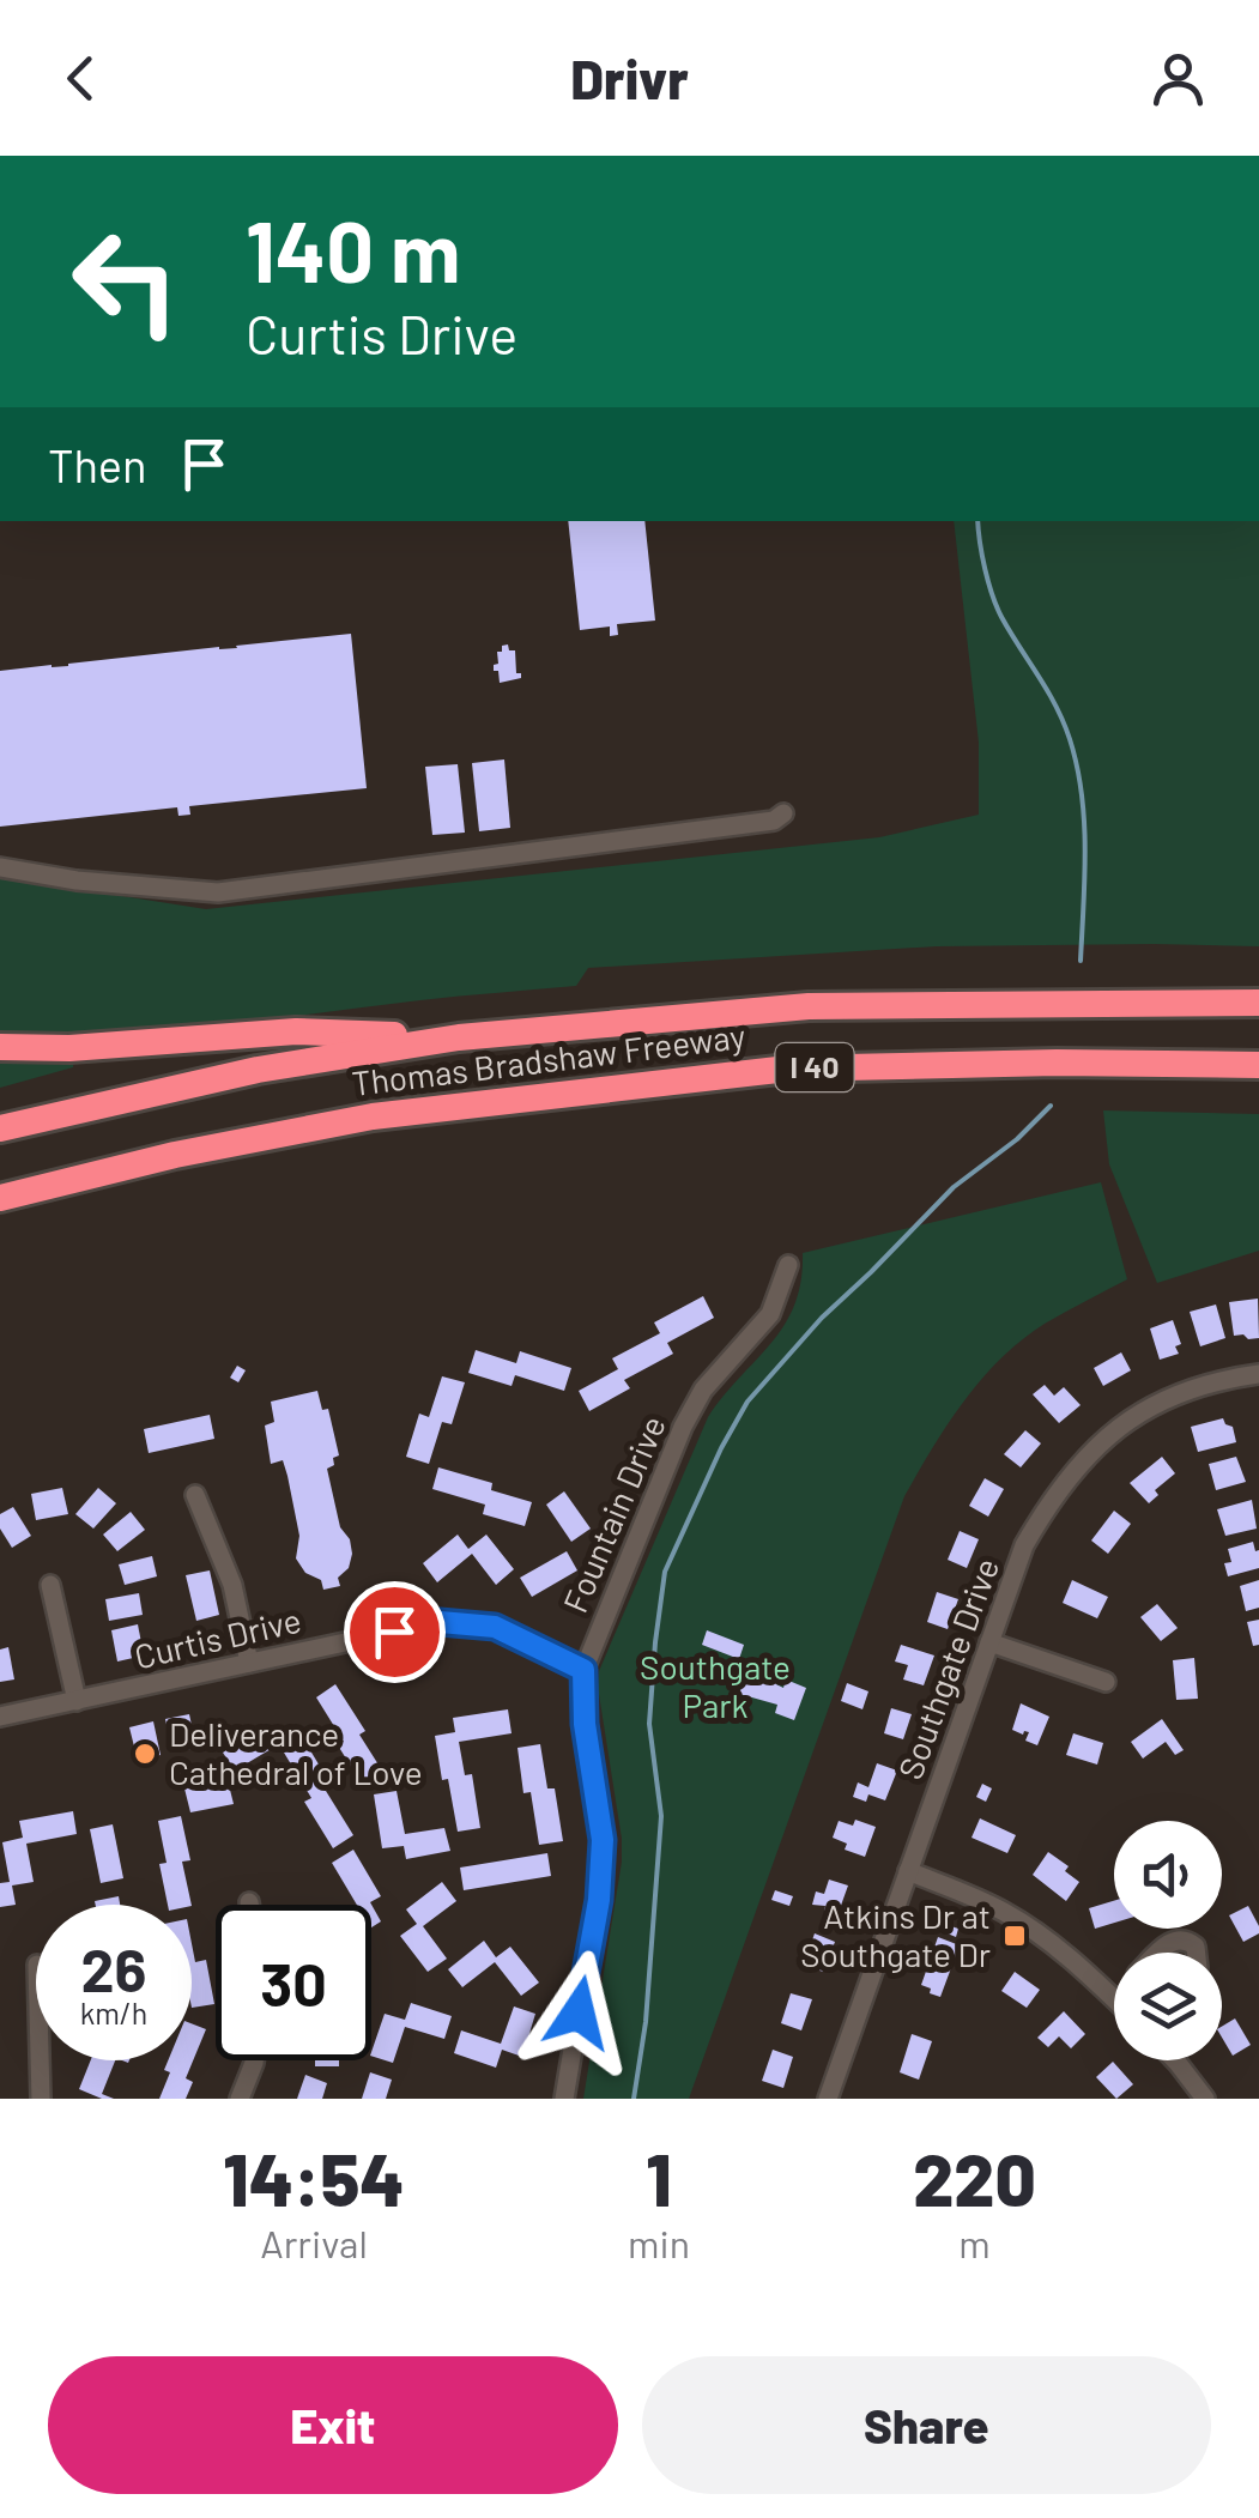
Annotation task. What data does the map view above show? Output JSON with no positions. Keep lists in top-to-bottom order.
{
  "streets": {
    "highway": ["Thomas Bradshaw Freeway", "I 40"],
    "street": ["Fountain Drive", "Curtis Drive", "Southgate Drive"]
  },
  "crossings": [
    ["Fountain Drive", "Curtis Drive"]
  ],
  "parks": ["Southgate Park"],
  "places": {
    "other": ["Deliverance Cathedral of Love"],
    "transit": ["Atkins Dr at Southgate Dr"]
  },
  "page": {
    "header": "Drivr",
    "turn": ["140 m", "Curtis Drive"],
    "then": "Then",
    "speed": "26 km/h",
    "limit": "30",
    "eta": [
      "14:54",
      "Arrival",
      "1",
      "min",
      "220",
      "m"
    ],
    "buttons": ["Exit", "Share"]
  }
}
